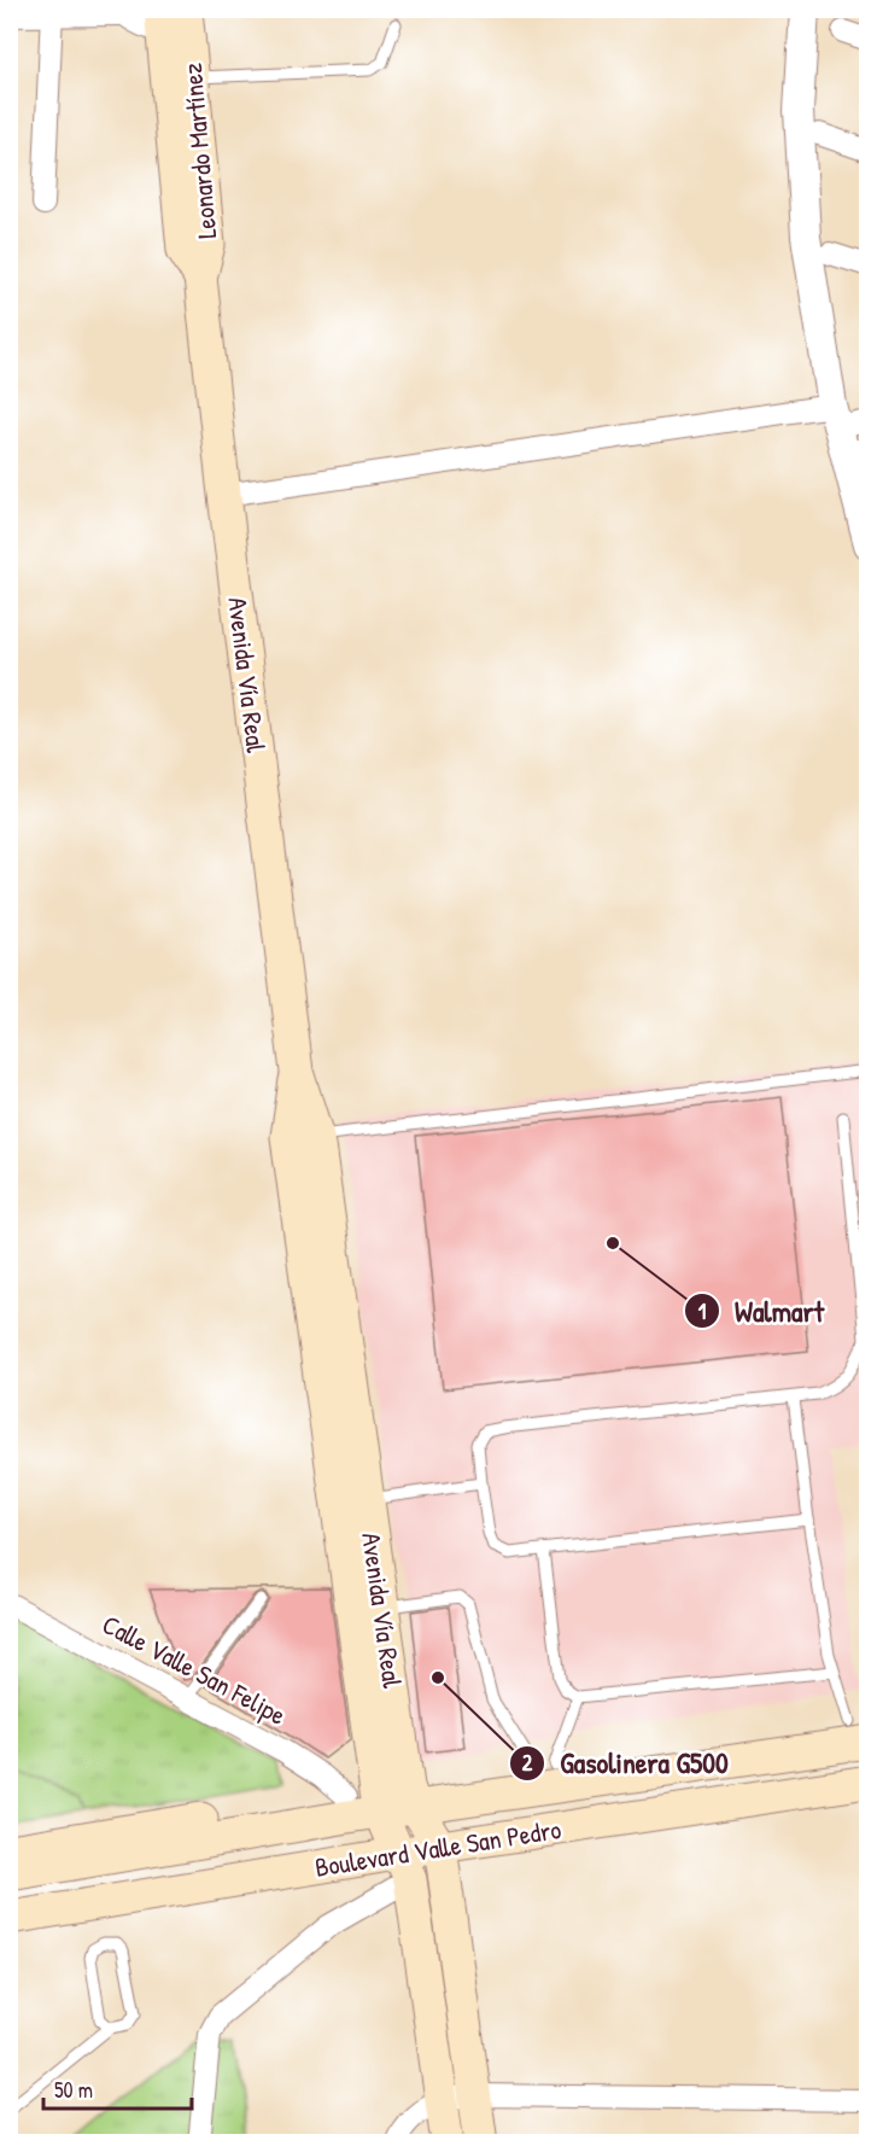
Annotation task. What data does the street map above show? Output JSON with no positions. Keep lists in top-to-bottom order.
{
  "streets": {
    "main road": ["Leonardo Martínez", "Avenida Vía Real", "Boulevard Valle San Pedro"],
    "street": ["Calle Valle San Felipe"]
  },
  "crossings": [
    ["Leonardo Martínez", "Avenida Vía Real"],
    ["Avenida Vía Real", "Calle Valle San Felipe"],
    ["Avenida Vía Real", "Boulevard Valle San Pedro"],
    ["Calle Valle San Felipe", "Boulevard Valle San Pedro"]
  ],
  "places": ["Walmart", "Gasolinera G500"],
  "scale_bar": "50 m"
}
